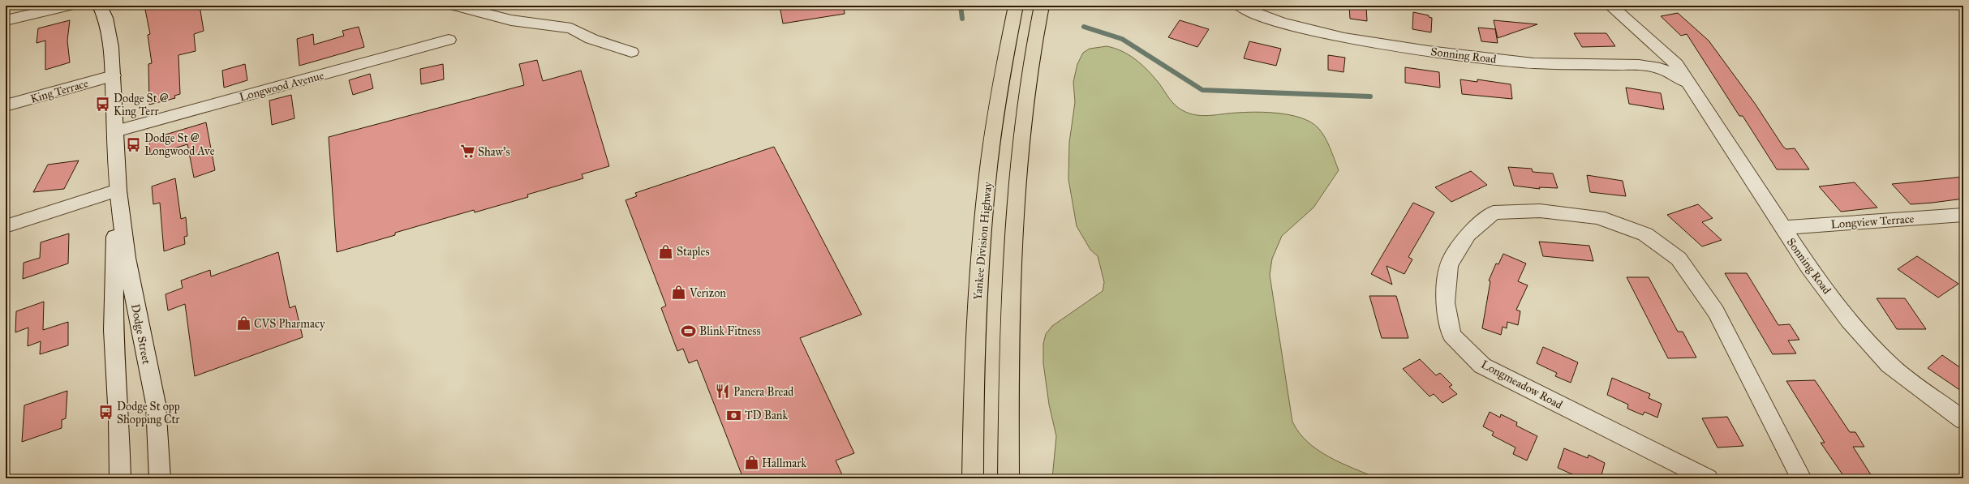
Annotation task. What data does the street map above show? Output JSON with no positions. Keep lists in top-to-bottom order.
{
  "streets": {
    "highway": ["Yankee Division Highway"],
    "street": [
      "Sonning Road",
      "Longwood Avenue",
      "King Terrace",
      "Longview Terrace",
      "Dodge Street",
      "Longmeadow Road"
    ]
  },
  "crossings": [
    ["Sonning Road", "Longview Terrace"],
    ["Longwood Avenue", "Dodge Street"],
    ["King Terrace", "Dodge Street"]
  ],
  "places": {
    "bus stop": ["Dodge St @ King Terr", "Dodge St @ Longwood Ave", "Dodge St opp Shopping Ctr"],
    "supermarket": ["Shaw's"],
    "shop": [
      "Staples",
      "Verizon",
      "CVS Pharmacy",
      "Hallmark"
    ],
    "sports": ["Blink Fitness"],
    "restaurant": ["Panera Bread"],
    "bank": ["TD Bank"]
  }
}
